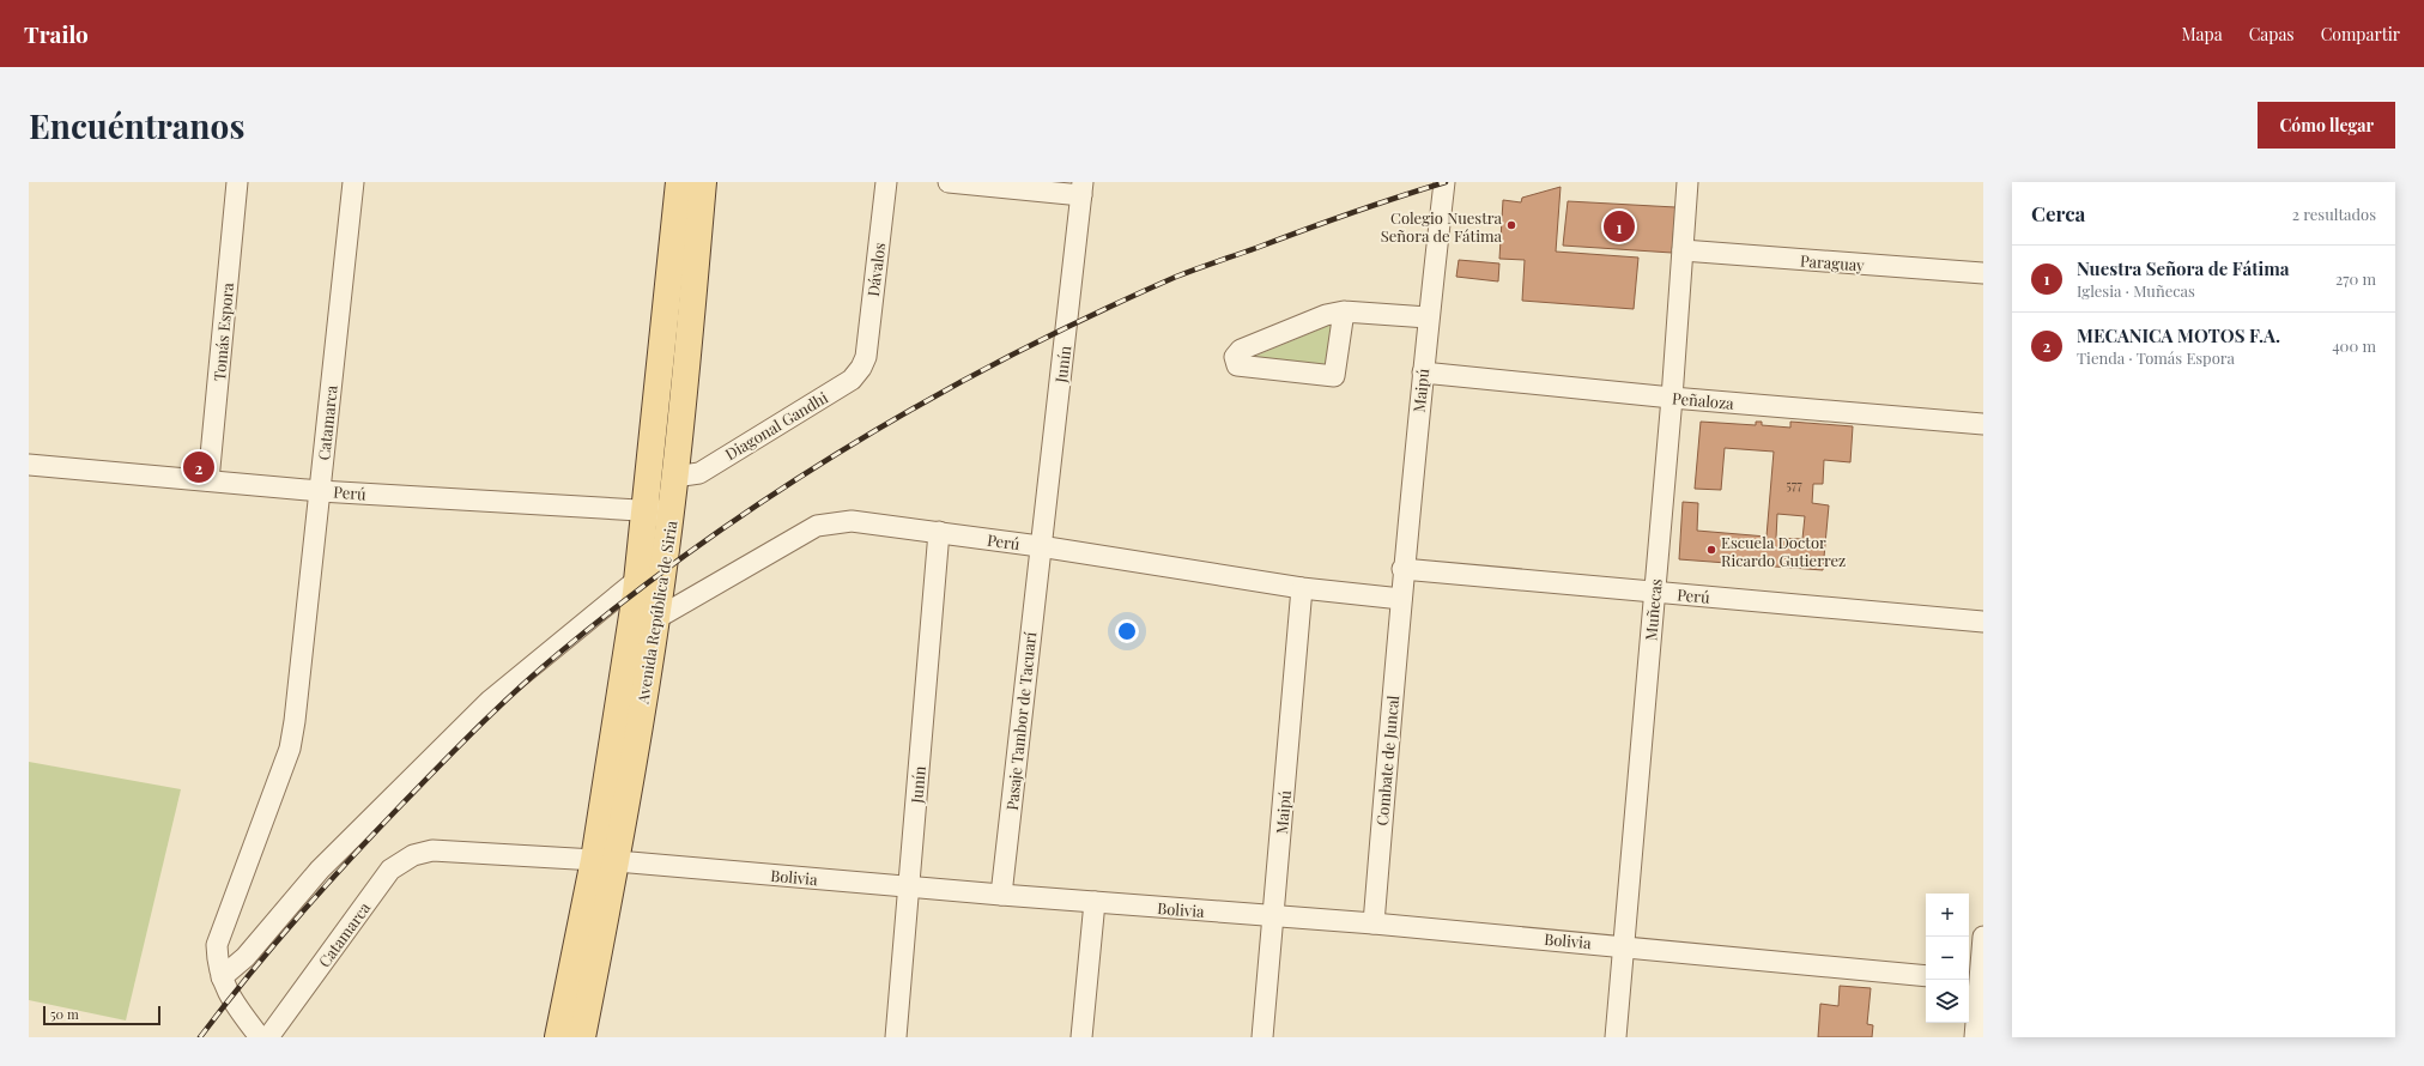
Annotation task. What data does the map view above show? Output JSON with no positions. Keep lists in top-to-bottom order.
{
  "streets": {
    "main road": ["Avenida República de Siria"],
    "street": [
      "Paraguay",
      "Dávalos",
      "Tomás Espora",
      "Junín",
      "Maipú",
      "Peñaloza",
      "Catamarca",
      "Diagonal Gandhi",
      "Perú",
      "Muñecas",
      "Pasaje Tambor de Tacuarí",
      "Combate de Juncal",
      "Bolivia"
    ]
  },
  "crossings": [
    ["Paraguay", "Muñecas"],
    ["Dávalos", "Diagonal Gandhi"],
    ["Tomás Espora", "Perú"],
    ["Junín", "Perú"],
    ["Junín", "Pasaje Tambor de Tacuarí"],
    ["Junín", "Bolivia"],
    ["Maipú", "Peñaloza"],
    ["Maipú", "Perú"],
    ["Maipú", "Combate de Juncal"],
    ["Maipú", "Bolivia"],
    ["Peñaloza", "Muñecas"],
    ["Catamarca", "Perú"],
    ["Catamarca", "Bolivia"],
    ["Diagonal Gandhi", "Avenida República de Siria"],
    ["Perú", "Muñecas"],
    ["Perú", "Avenida República de Siria"],
    ["Perú", "Pasaje Tambor de Tacuarí"],
    ["Perú", "Combate de Juncal"],
    ["Muñecas", "Bolivia"],
    ["Avenida República de Siria", "Bolivia"],
    ["Pasaje Tambor de Tacuarí", "Bolivia"],
    ["Combate de Juncal", "Bolivia"]
  ],
  "places": ["Colegio Nuestra Señora de Fátima", "Escuela Doctor Ricardo Gutierrez"],
  "house_numbers": ["577"],
  "scale_bar": "50 m",
  "page": {
    "header": "Trailo",
    "nav": ["Mapa", "Capas", "Compartir"],
    "buttons": "Cómo llegar",
    "title": "Encuéntranos",
    "heading": ["Cerca", "2 resultados"],
    "pins": ["1", "2"],
    "list": [
      {
        "mark": "1",
        "name": "Nuestra Señora de Fátima",
        "note": "Iglesia · Muñecas",
        "value": "270 m"
      },
      {
        "mark": "2",
        "name": "MECANICA MOTOS F.A.",
        "note": "Tienda · Tomás Espora",
        "value": "400 m"
      }
    ],
    "map_buttons": ["+", "−"],
    "scale": "50 m"
  }
}
